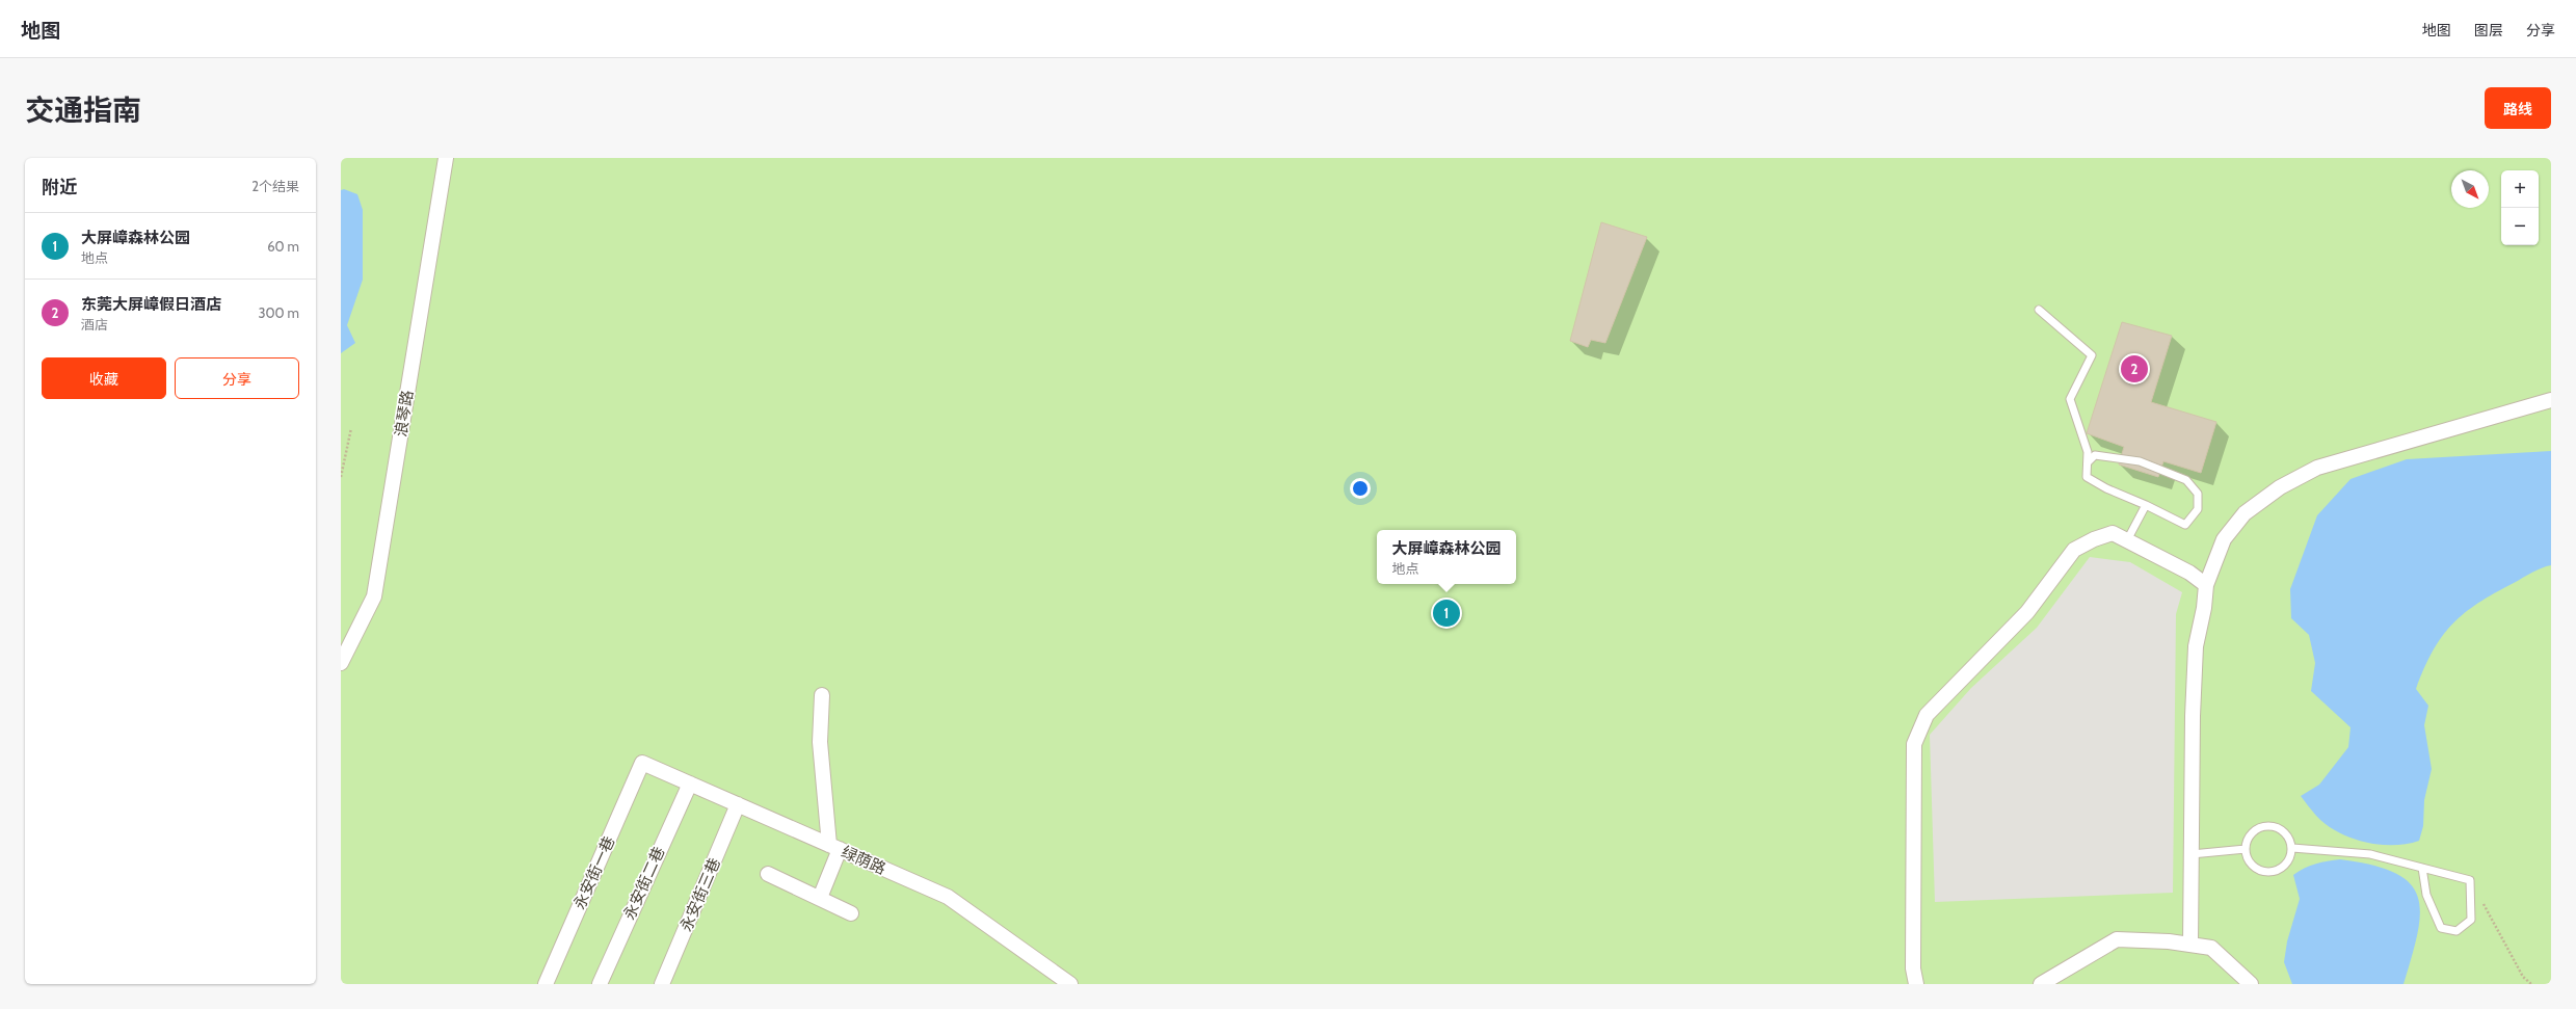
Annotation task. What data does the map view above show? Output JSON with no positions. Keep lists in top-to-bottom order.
{
  "streets": {
    "street": [
      "浪琴路",
      "绿荫路",
      "永安街一巷",
      "永安街二巷",
      "永安街三巷"
    ]
  },
  "crossings": [
    ["绿荫路", "永安街一巷"],
    ["绿荫路", "永安街二巷"],
    ["绿荫路", "永安街三巷"]
  ],
  "north": "bottom right",
  "page": {
    "header": "地图",
    "nav": ["地图", "图层", "分享"],
    "title": "交通指南",
    "buttons": [
      "路线",
      ["收藏", "分享"]
    ],
    "heading": ["附近", "2个结果"],
    "map_buttons": ["+", "−"],
    "list": [
      {
        "mark": "1",
        "name": "大屏嶂森林公园",
        "note": "地点",
        "value": "60 m"
      },
      {
        "mark": "2",
        "name": "东莞大屏嶂假日酒店",
        "note": "酒店",
        "value": "300 m"
      }
    ],
    "pins": ["2", "1"],
    "popup": ["大屏嶂森林公园", "地点"]
  }
}
